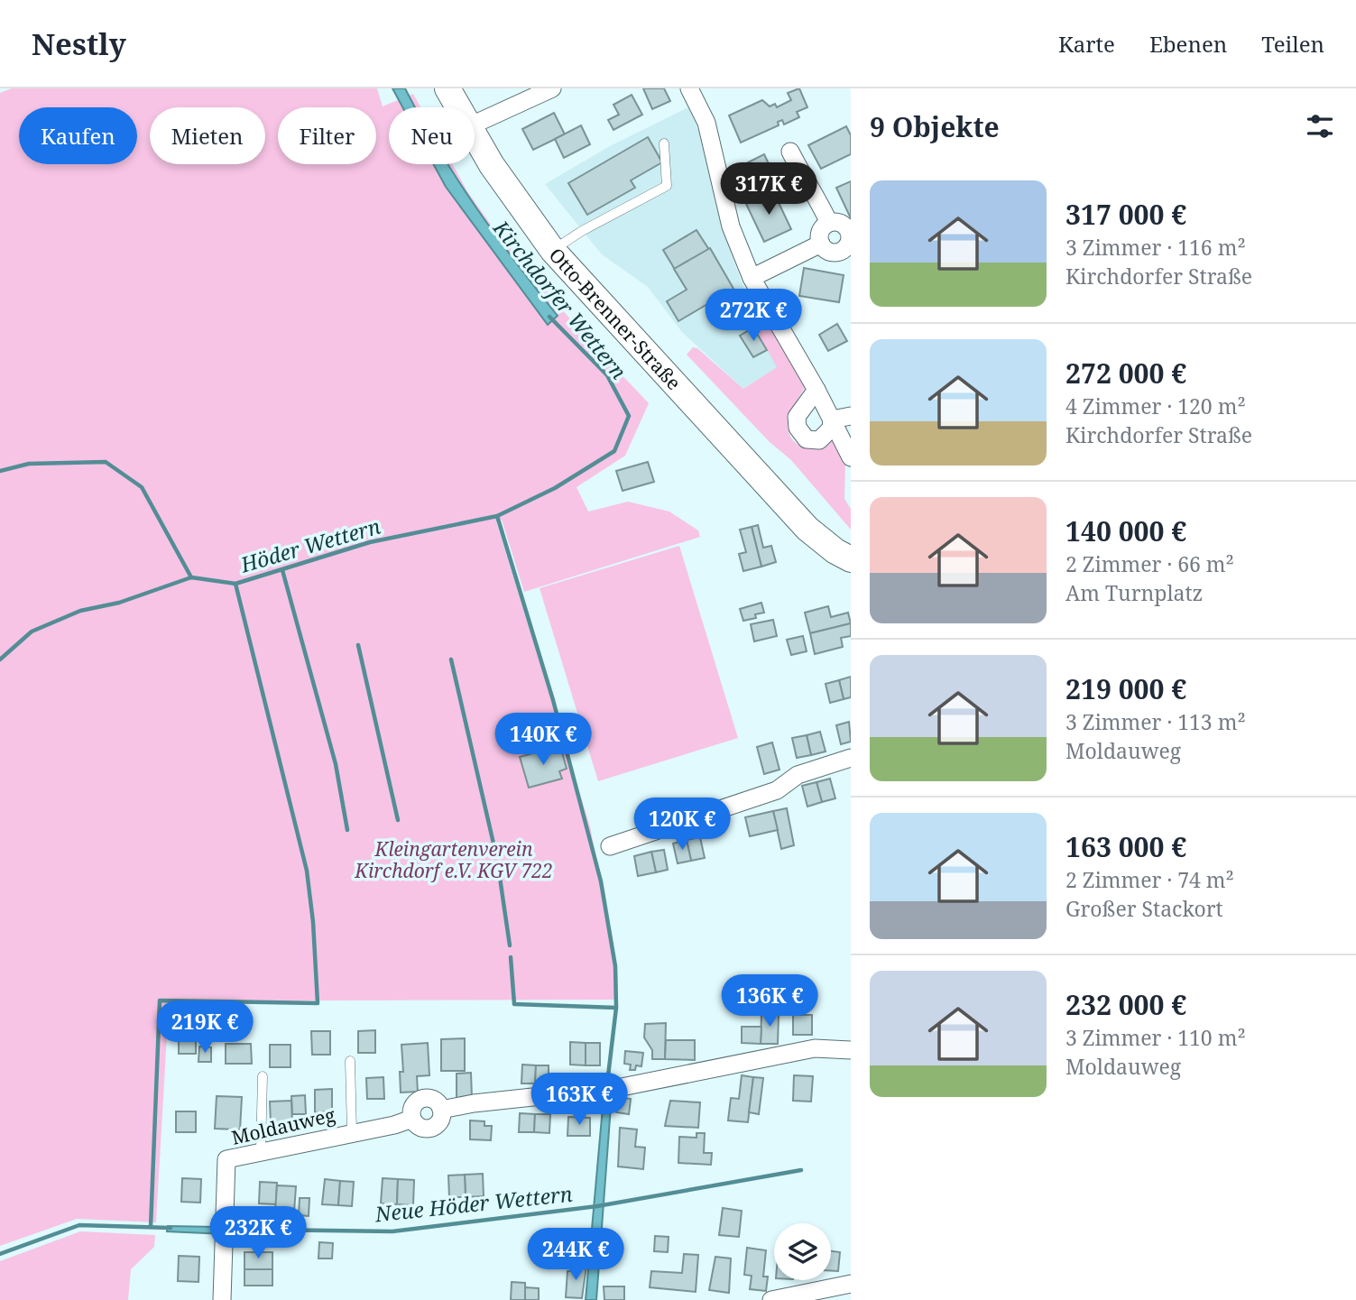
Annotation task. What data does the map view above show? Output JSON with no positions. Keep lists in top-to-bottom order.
{
  "streets": {
    "main road": ["Otto-Brenner-Straße"],
    "street": ["Moldauweg"]
  },
  "water": ["Kirchdorfer Wettern", "Höder Wettern", "Neue Höder Wettern"],
  "parks": ["Kleingartenverein Kirchdorf e.V. KGV 722"],
  "page": {
    "header": "Nestly",
    "nav": ["Karte", "Ebenen", "Teilen"],
    "heading": "9 Objekte",
    "chip": [
      "Kaufen",
      "Mieten",
      "Filter",
      "Neu"
    ],
    "price": [
      "317K €",
      "272K €",
      "140K €",
      "120K €",
      "136K €",
      "219K €",
      "163K €",
      "232K €",
      "244K €"
    ],
    "list": [
      {
        "name": "317 000 €",
        "note": "3 Zimmer · 116 m² · Kirchdorfer Straße"
      },
      {
        "name": "272 000 €",
        "note": "4 Zimmer · 120 m² · Kirchdorfer Straße"
      },
      {
        "name": "140 000 €",
        "note": "2 Zimmer · 66 m² · Am Turnplatz"
      },
      {
        "name": "219 000 €",
        "note": "3 Zimmer · 113 m² · Moldauweg"
      },
      {
        "name": "163 000 €",
        "note": "2 Zimmer · 74 m² · Großer Stackort"
      },
      {
        "name": "232 000 €",
        "note": "3 Zimmer · 110 m² · Moldauweg"
      }
    ]
  }
}
